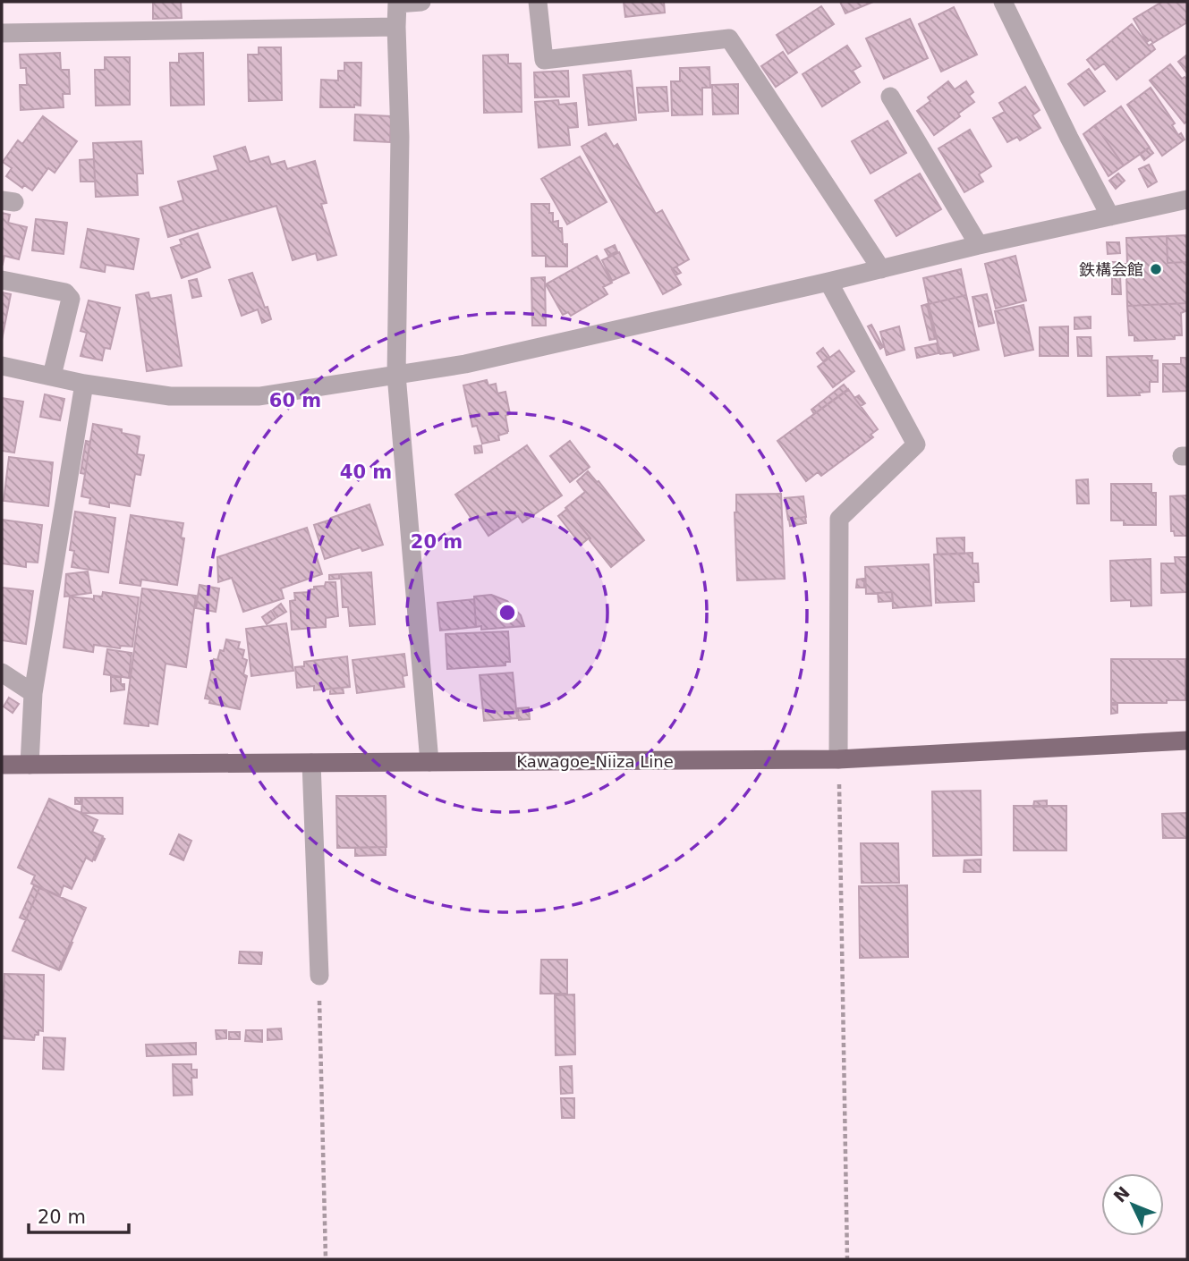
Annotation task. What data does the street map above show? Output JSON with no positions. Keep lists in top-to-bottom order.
{
  "streets": {
    "main road": ["Kawagoe-Niiza Line"]
  },
  "places": ["鉄構会館"],
  "scale_bar": "20 m",
  "north": "top left",
  "rings": ["60 m", "40 m", "20 m"]
}
